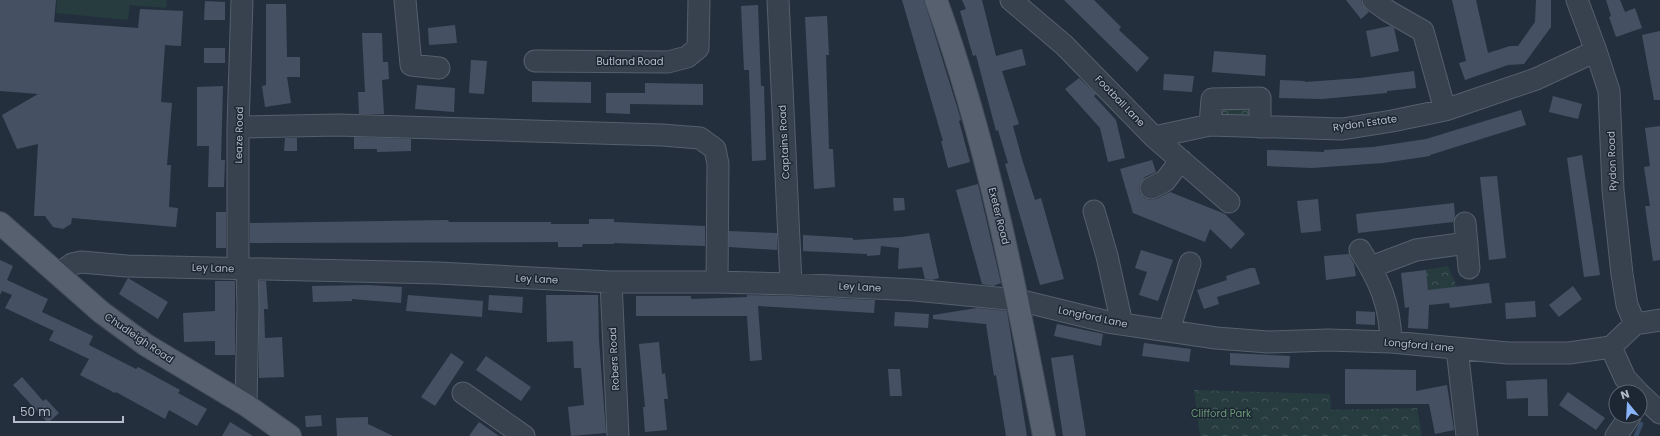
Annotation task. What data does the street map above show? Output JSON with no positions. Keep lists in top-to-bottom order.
{
  "streets": {
    "main road": ["Exeter Road", "Chudleigh Road"],
    "street": [
      "Butland Road",
      "Football Lane",
      "Rydon Estate",
      "Leaze Road",
      "Captains Road",
      "Rydon Road",
      "Ley Lane",
      "Longford Lane",
      "Robers Road"
    ]
  },
  "crossings": [
    ["Football Lane", "Rydon Estate"],
    ["Rydon Estate", "Rydon Road"],
    ["Leaze Road", "Ley Lane"],
    ["Leaze Road", "Chudleigh Road"],
    ["Captains Road", "Ley Lane"],
    ["Exeter Road", "Ley Lane"],
    ["Exeter Road", "Longford Lane"],
    ["Ley Lane", "Longford Lane"],
    ["Ley Lane", "Chudleigh Road"],
    ["Ley Lane", "Robers Road"]
  ],
  "parks": ["Clifford Park"],
  "scale_bar": "50 m",
  "north": "top"
}
